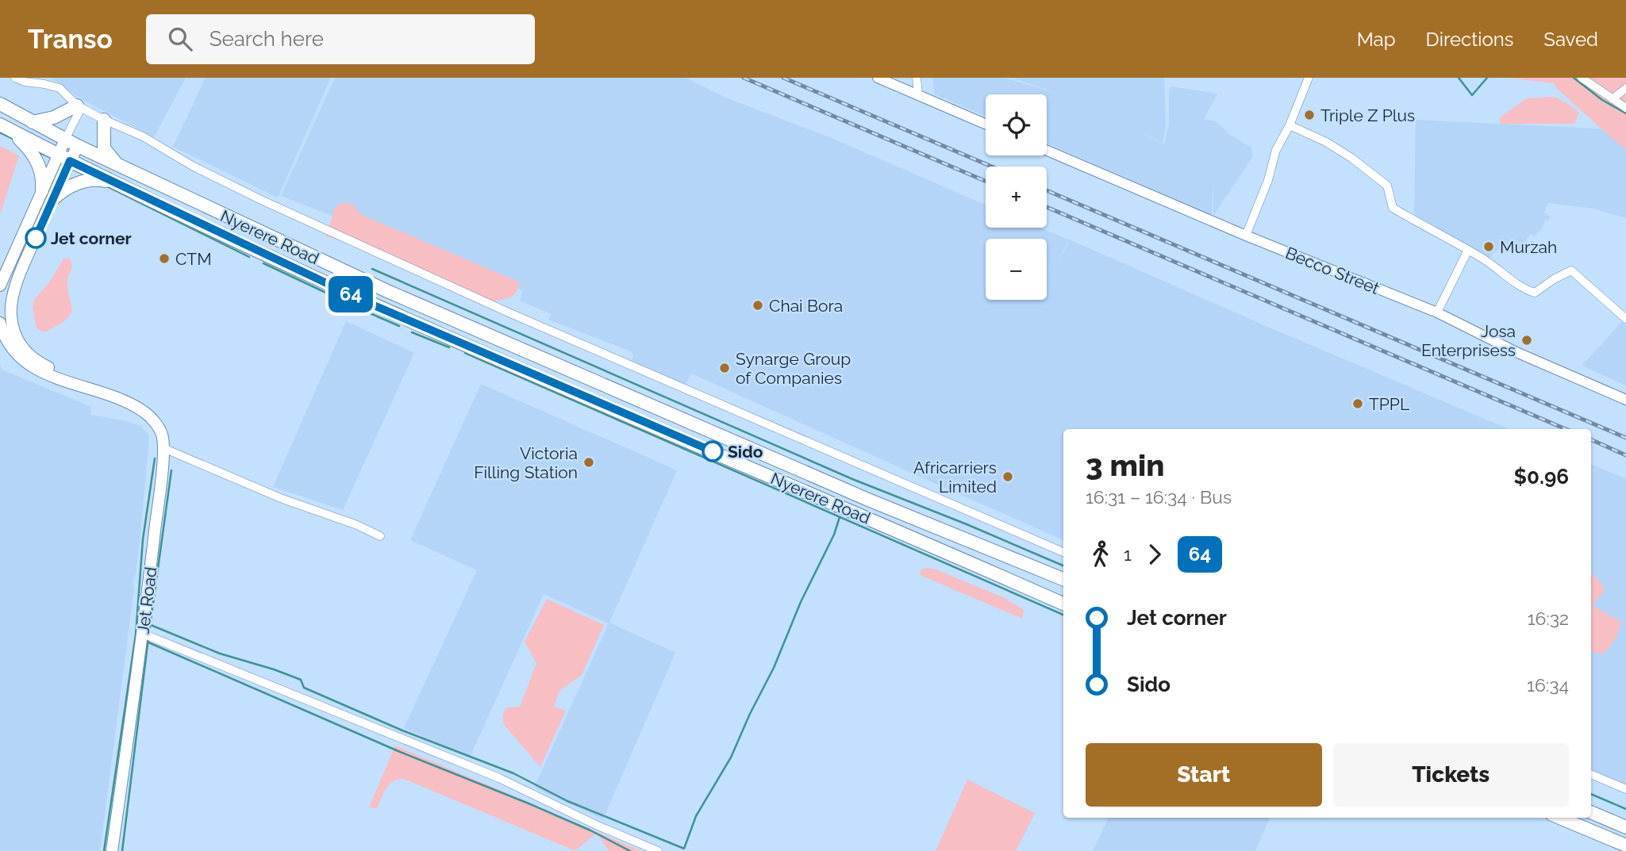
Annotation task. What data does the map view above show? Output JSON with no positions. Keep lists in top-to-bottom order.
{
  "streets": {
    "highway": ["Nyerere Road"],
    "main road": ["Jet Road"],
    "street": ["Becco Street"]
  },
  "crossings": [
    ["Nyerere Road", "Jet Road"]
  ],
  "places": [
    "Triple Z Plus",
    "Jet corner",
    "Murzah",
    "CTM",
    "Chai Bora",
    "Josa Enterprisess",
    "Synarge Group of Companies",
    "TPPL",
    "Sido",
    "Victoria Filling Station",
    "Africarriers Limited"
  ],
  "lines": ["bus line 64"],
  "page": {
    "header": "Transo",
    "search": "Search here",
    "nav": ["Map", "Directions", "Saved"],
    "on_map": "64",
    "map_buttons": ["+", "−"],
    "heading": ["3 min", "16:31 – 16:34 · Bus", "$0.96"],
    "legs": ["1", "64"],
    "list": [
      {
        "name": "Jet corner",
        "value": "16:32"
      },
      {
        "name": "Sido",
        "value": "16:34"
      }
    ],
    "buttons": ["Start", "Tickets"]
  }
}
